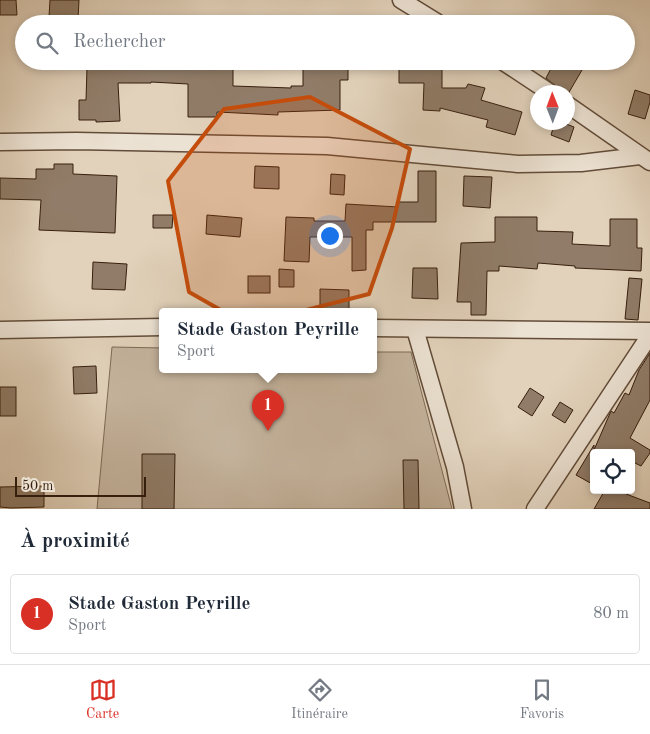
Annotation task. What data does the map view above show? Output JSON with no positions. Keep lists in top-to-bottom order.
{
  "scale_bar": "50 m",
  "north": "top",
  "page": {
    "search": "Rechercher",
    "popup": ["Stade Gaston Peyrille", "Sport"],
    "pins": "1",
    "scale": "50 m",
    "heading": "À proximité",
    "list": [
      {
        "mark": "1",
        "name": "Stade Gaston Peyrille",
        "note": "Sport",
        "value": "80 m"
      }
    ],
    "nav": ["Carte", "Itinéraire", "Favoris"]
  }
}
